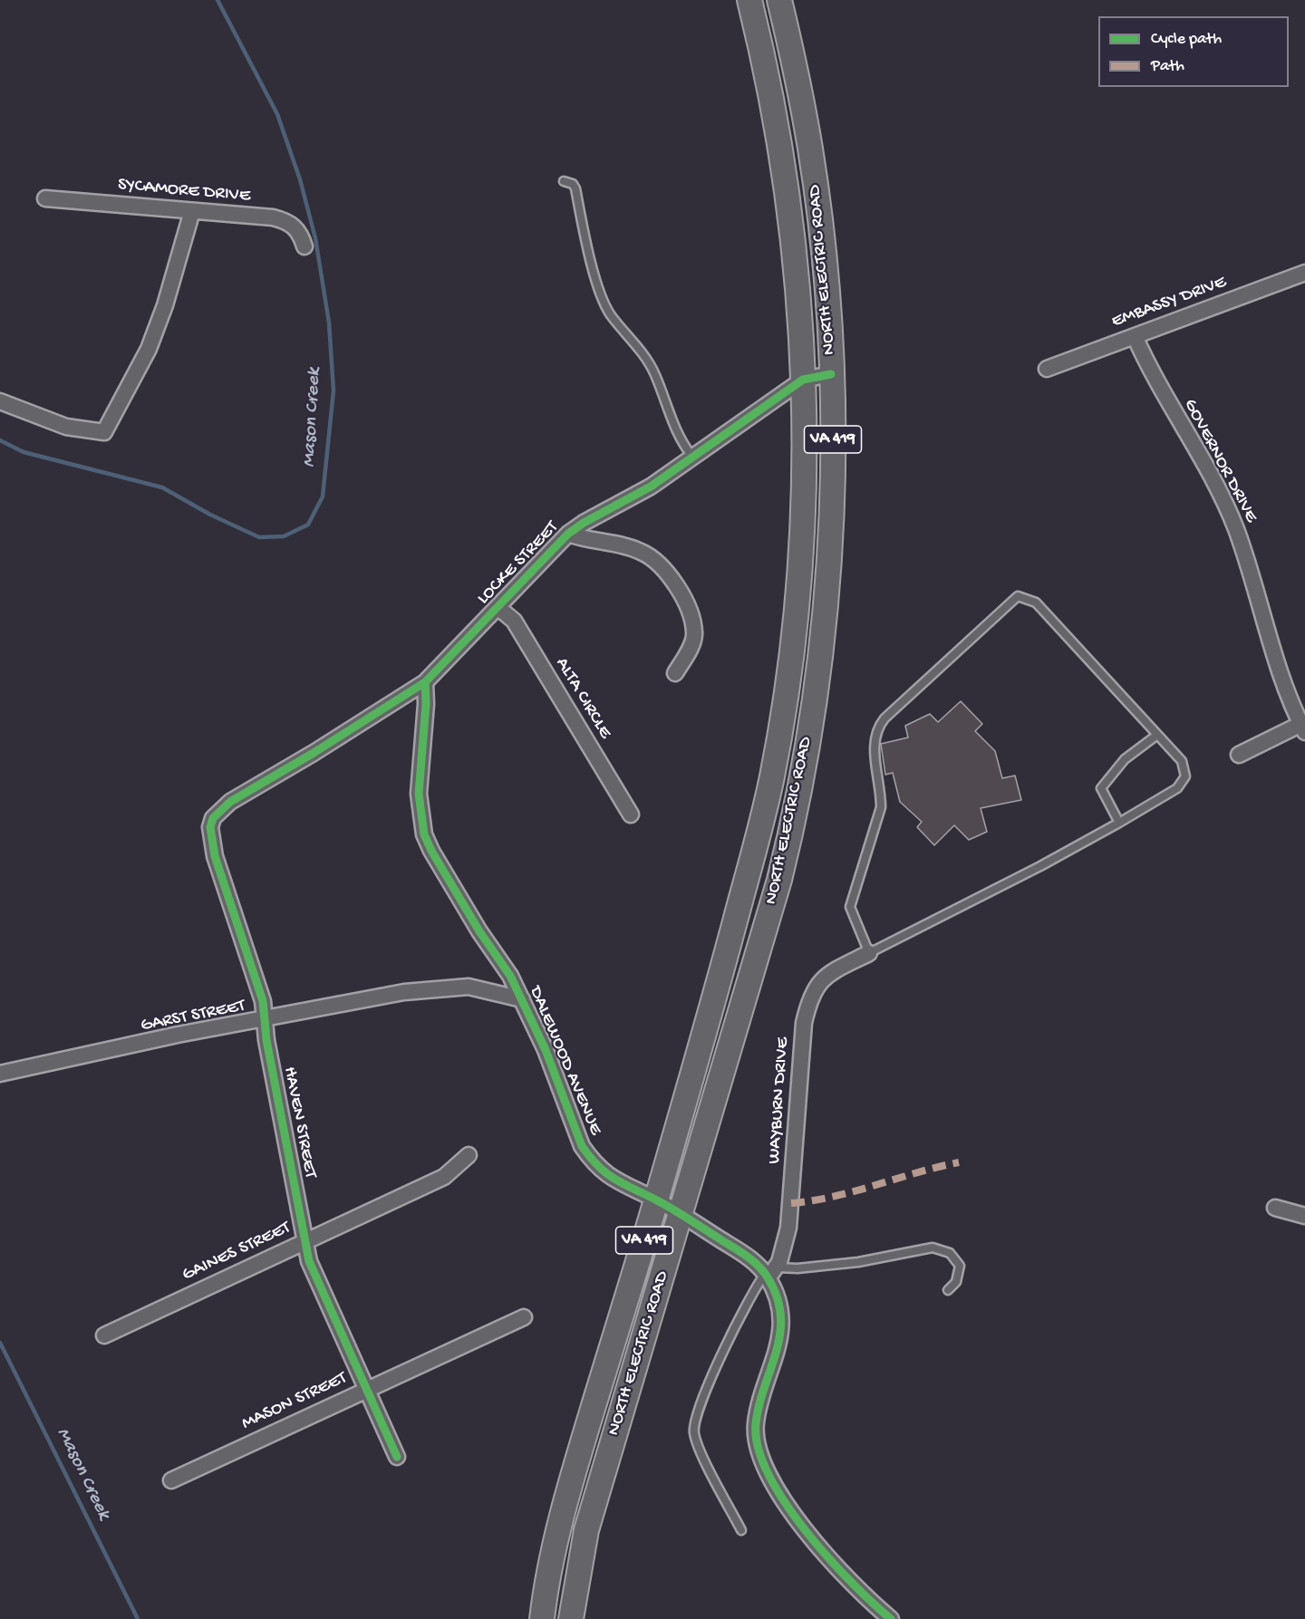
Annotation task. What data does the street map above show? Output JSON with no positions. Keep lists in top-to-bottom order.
{
  "streets": {
    "main road": ["NORTH ELECTRIC ROAD", "VA 419"],
    "street": [
      "SYCAMORE DRIVE",
      "EMBASSY DRIVE",
      "GOVERNOR DRIVE",
      "LOCKE STREET",
      "ALTA CIRCLE",
      "GARST STREET",
      "DALEWOOD AVENUE",
      "WAYBURN DRIVE",
      "HAVEN STREET",
      "GAINES STREET",
      "MASON STREET"
    ]
  },
  "crossings": [
    ["NORTH ELECTRIC ROAD", "LOCKE STREET"],
    ["NORTH ELECTRIC ROAD", "DALEWOOD AVENUE"],
    ["EMBASSY DRIVE", "GOVERNOR DRIVE"],
    ["LOCKE STREET", "ALTA CIRCLE"],
    ["LOCKE STREET", "DALEWOOD AVENUE"],
    ["LOCKE STREET", "HAVEN STREET"],
    ["GARST STREET", "DALEWOOD AVENUE"],
    ["GARST STREET", "HAVEN STREET"],
    ["DALEWOOD AVENUE", "WAYBURN DRIVE"],
    ["HAVEN STREET", "GAINES STREET"],
    ["HAVEN STREET", "MASON STREET"]
  ],
  "water": ["Mason Creek"],
  "legend": ["Cycle path", "Path"]
}
